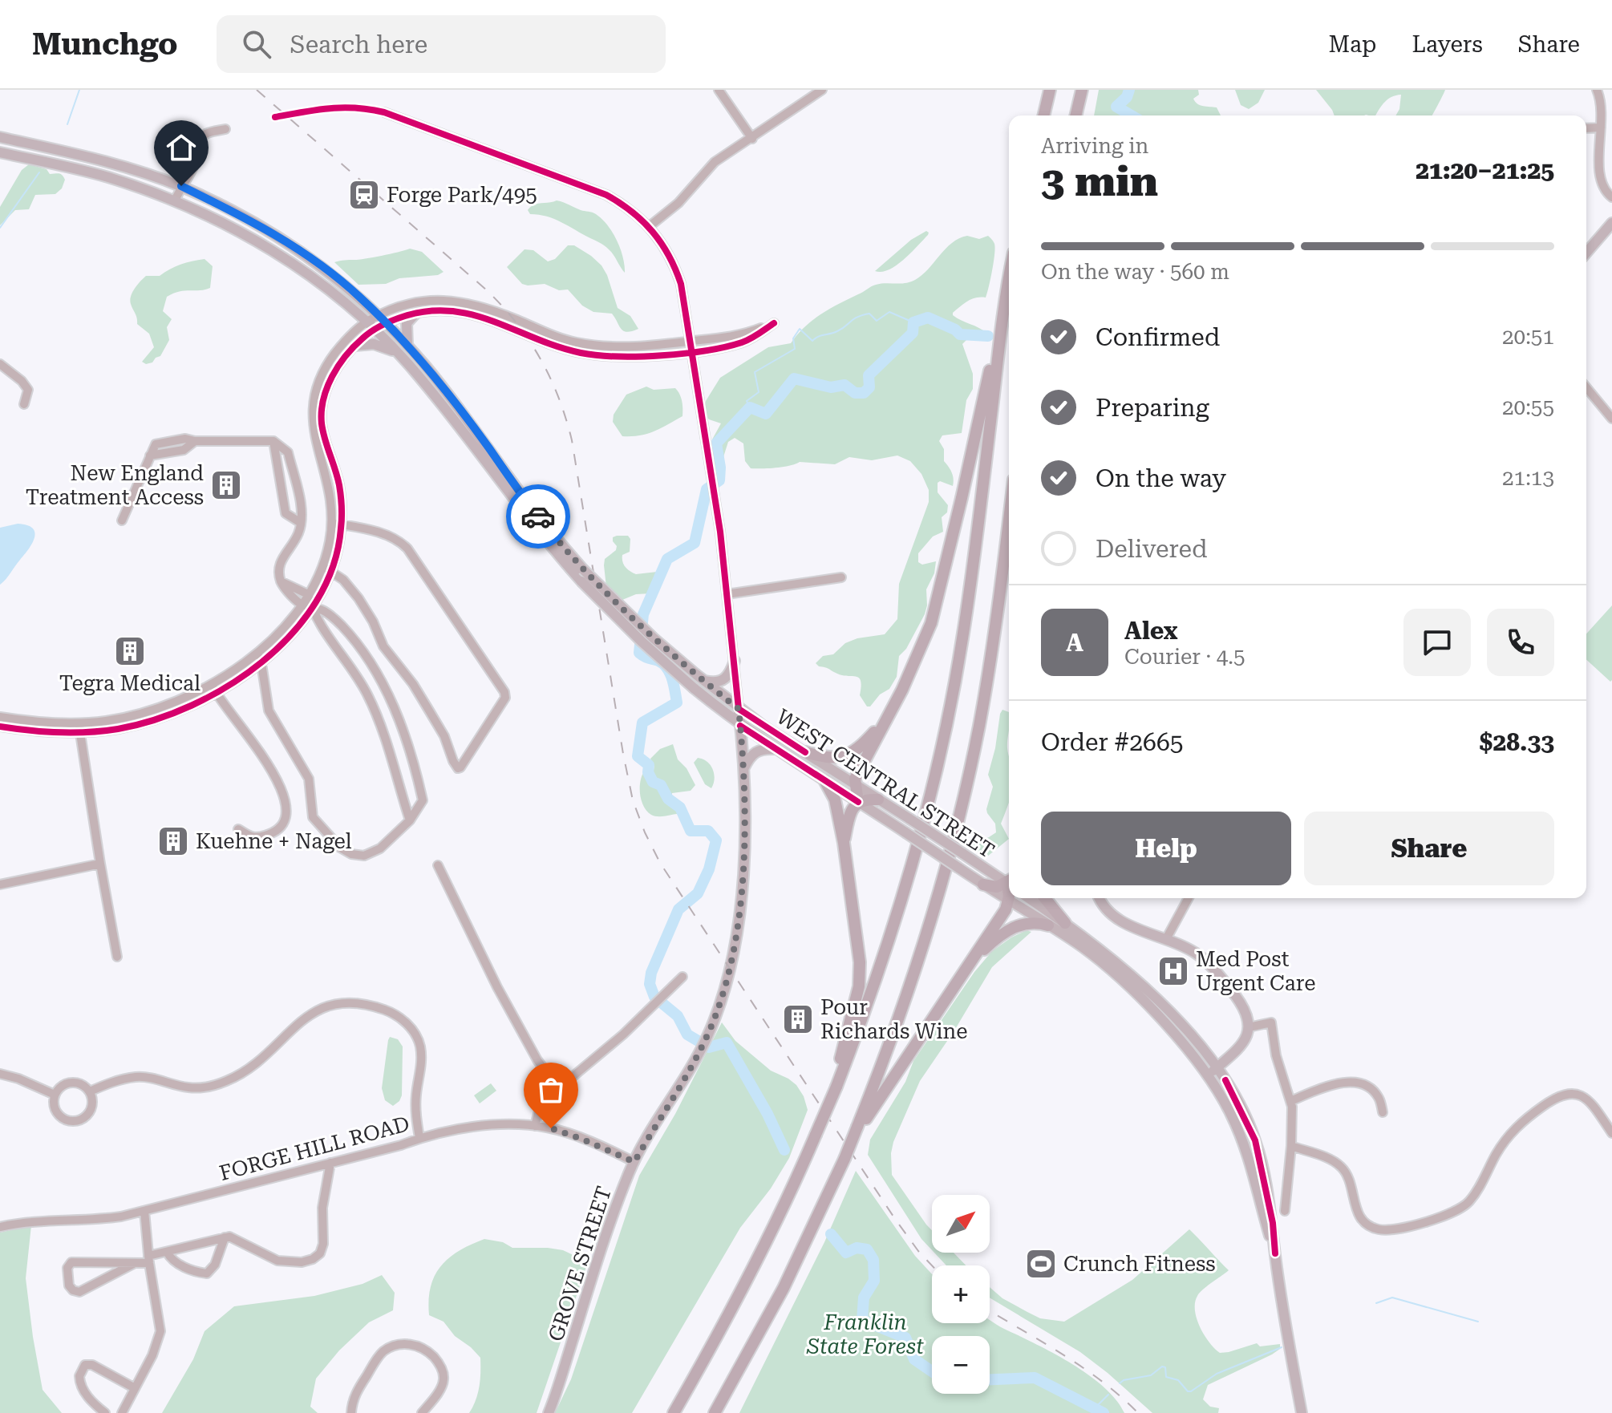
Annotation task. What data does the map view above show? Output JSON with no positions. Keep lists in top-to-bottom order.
{
  "streets": {
    "main road": ["WEST CENTRAL STREET", "GROVE STREET"],
    "street": ["FORGE HILL ROAD"]
  },
  "crossings": [
    ["WEST CENTRAL STREET", "GROVE STREET"],
    ["FORGE HILL ROAD", "GROVE STREET"]
  ],
  "parks": ["Franklin State Forest"],
  "places": {
    "station": ["Forge Park/495"],
    "building": [
      "New England Treatment Access",
      "Tegra Medical",
      "Kuehne + Nagel",
      "Pour Richards Wine"
    ],
    "hospital": ["Med Post Urgent Care"],
    "sports": ["Crunch Fitness"]
  },
  "north": "top right",
  "page": {
    "header": "Munchgo",
    "search": "Search here",
    "nav": ["Map", "Layers", "Share"],
    "heading": ["3 min", "Arriving in", "21:20–21:25"],
    "panel": [
      "Alex",
      "Courier · 4.5",
      "Order #2665",
      "$28.33"
    ],
    "bar": "On the way · 560 m",
    "list": [
      ["Confirmed", "20:51"],
      ["Preparing", "20:55"],
      ["On the way", "21:13"],
      "Delivered"
    ],
    "round": "A",
    "buttons": ["Help", "Share"],
    "map_buttons": ["+", "−"]
  }
}
